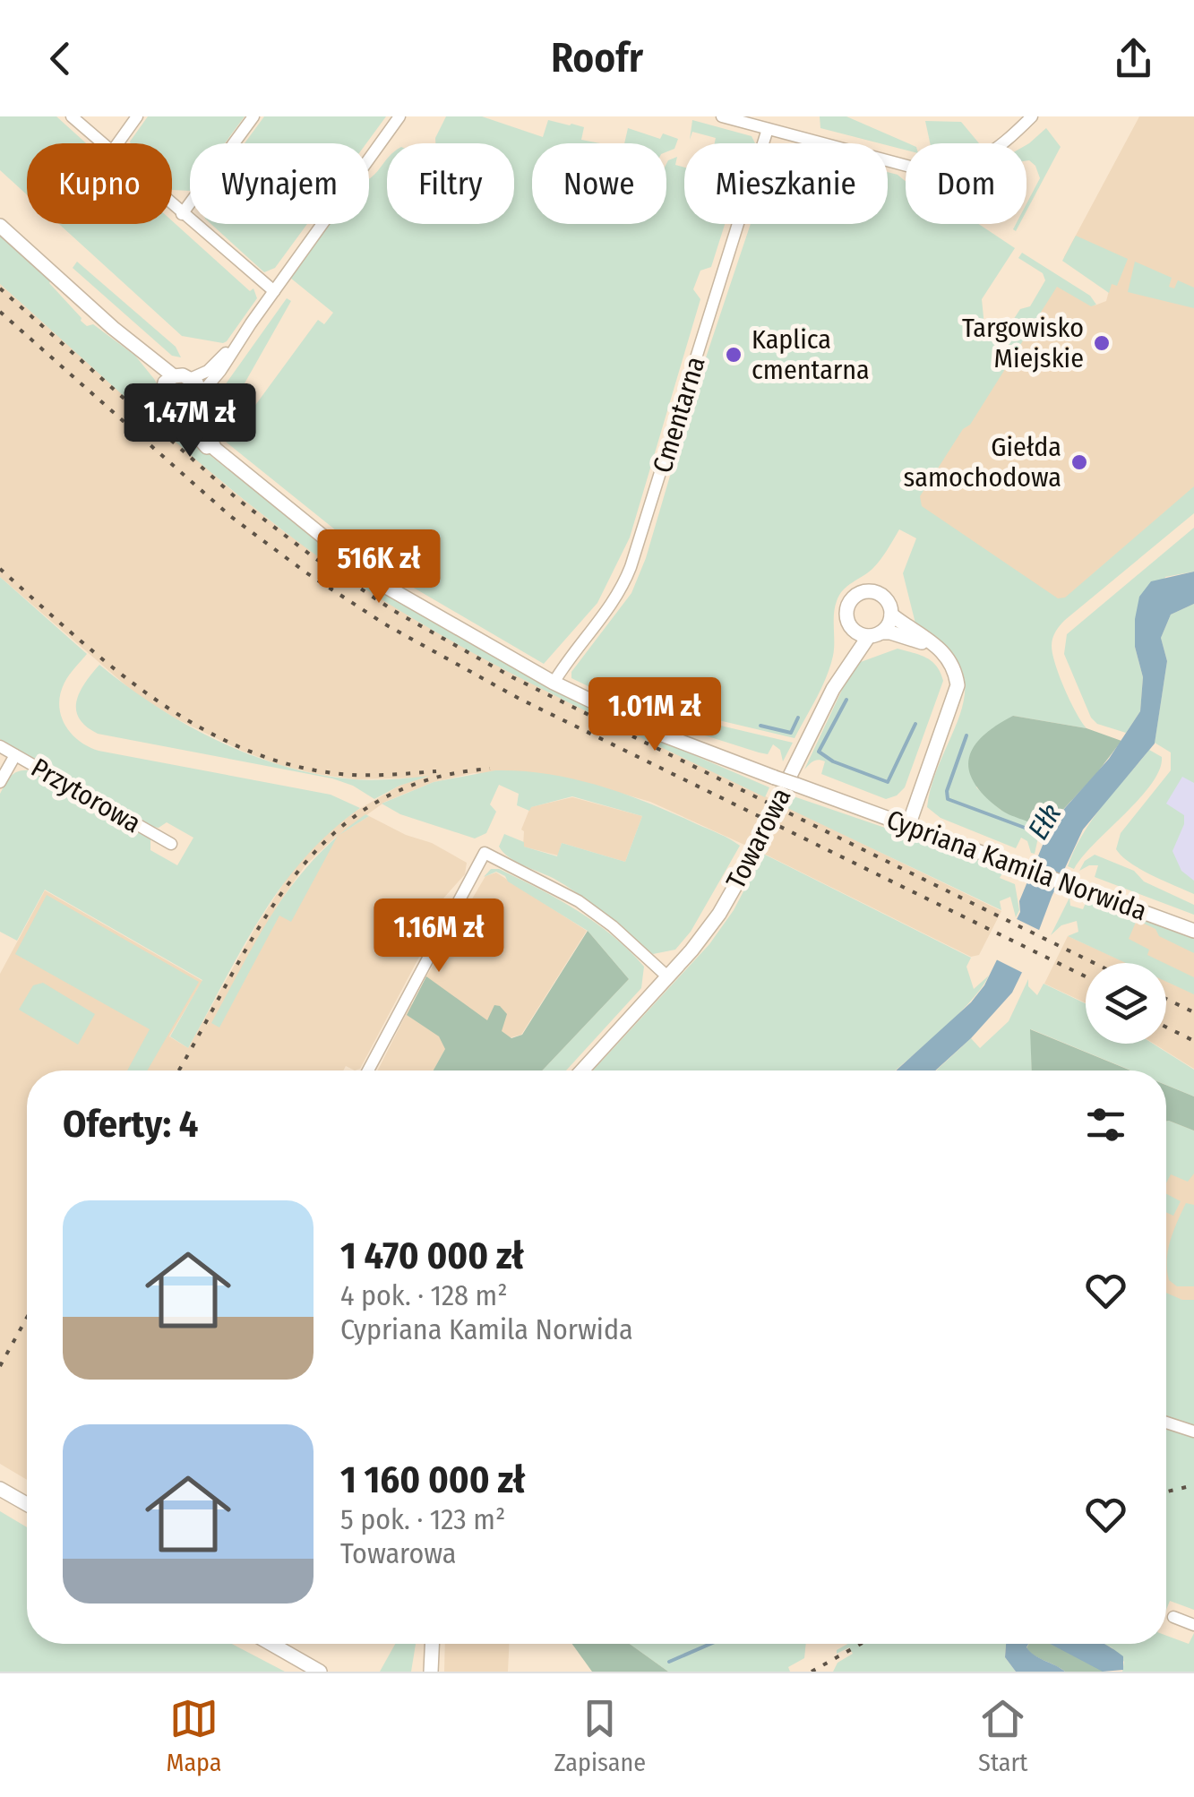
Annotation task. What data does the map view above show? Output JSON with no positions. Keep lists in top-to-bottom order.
{
  "streets": {
    "street": [
      "Cmentarna",
      "Przytorowa",
      "Towarowa",
      "Cypriana Kamila Norwida"
    ]
  },
  "crossings": [
    ["Cmentarna", "Cypriana Kamila Norwida"]
  ],
  "water": ["Ełk"],
  "places": ["Targowisko Miejskie", "Kaplica cmentarna", "Giełda samochodowa"],
  "page": {
    "header": "Roofr",
    "chip": [
      "Kupno",
      "Wynajem",
      "Filtry",
      "Nowe",
      "Mieszkanie",
      "Dom"
    ],
    "price": [
      "1.47M zł",
      "516K zł",
      "1.01M zł",
      "1.16M zł"
    ],
    "heading": "Oferty: 4",
    "list": [
      {
        "name": "1 470 000 zł",
        "note": "4 pok. · 128 m² · Cypriana Kamila Norwida"
      },
      {
        "name": "1 160 000 zł",
        "note": "5 pok. · 123 m² · Towarowa"
      }
    ],
    "tabs": ["Mapa", "Zapisane", "Start"]
  }
}
